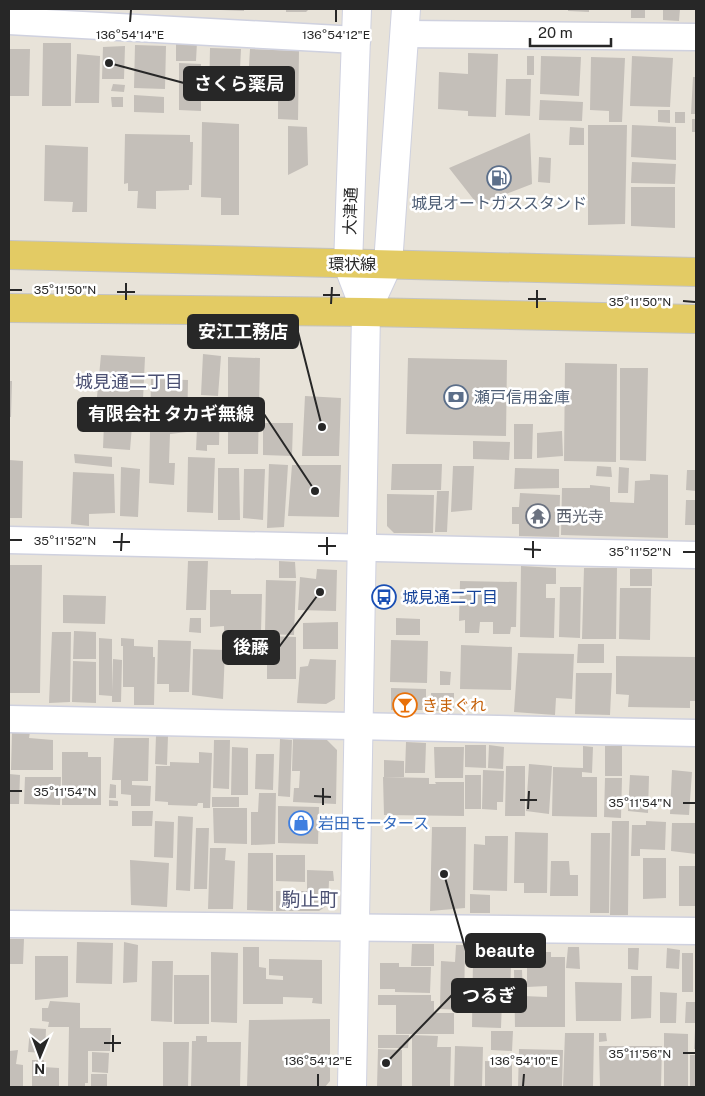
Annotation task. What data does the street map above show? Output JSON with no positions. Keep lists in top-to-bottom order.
{
  "streets": {
    "main road": ["環状線"],
    "street": ["大津通"]
  },
  "crossings": [
    ["大津通", "環状線"]
  ],
  "districts": ["城見通二丁目", "駒止町"],
  "places": {
    "other": [
      "さくら薬局",
      "安江工務店",
      "有限会社 タカギ無線",
      "後藤",
      "beaute",
      "つるぎ"
    ],
    "fuel station": ["城見オートガススタンド"],
    "bank": ["瀬戸信用金庫"],
    "temple": ["西光寺"],
    "bus stop": ["城見通二丁目"],
    "bar": ["きまぐれ"],
    "shop": ["岩田モータース"]
  },
  "scale_bar": "20 m",
  "north": "bottom",
  "coordinates": [
    "136°54'14\"E",
    "136°54'12\"E",
    "35°11'50\"N",
    "35°11'52\"N",
    "35°11'54\"N",
    "35°11'56\"N",
    "136°54'10\"E"
  ]
}
